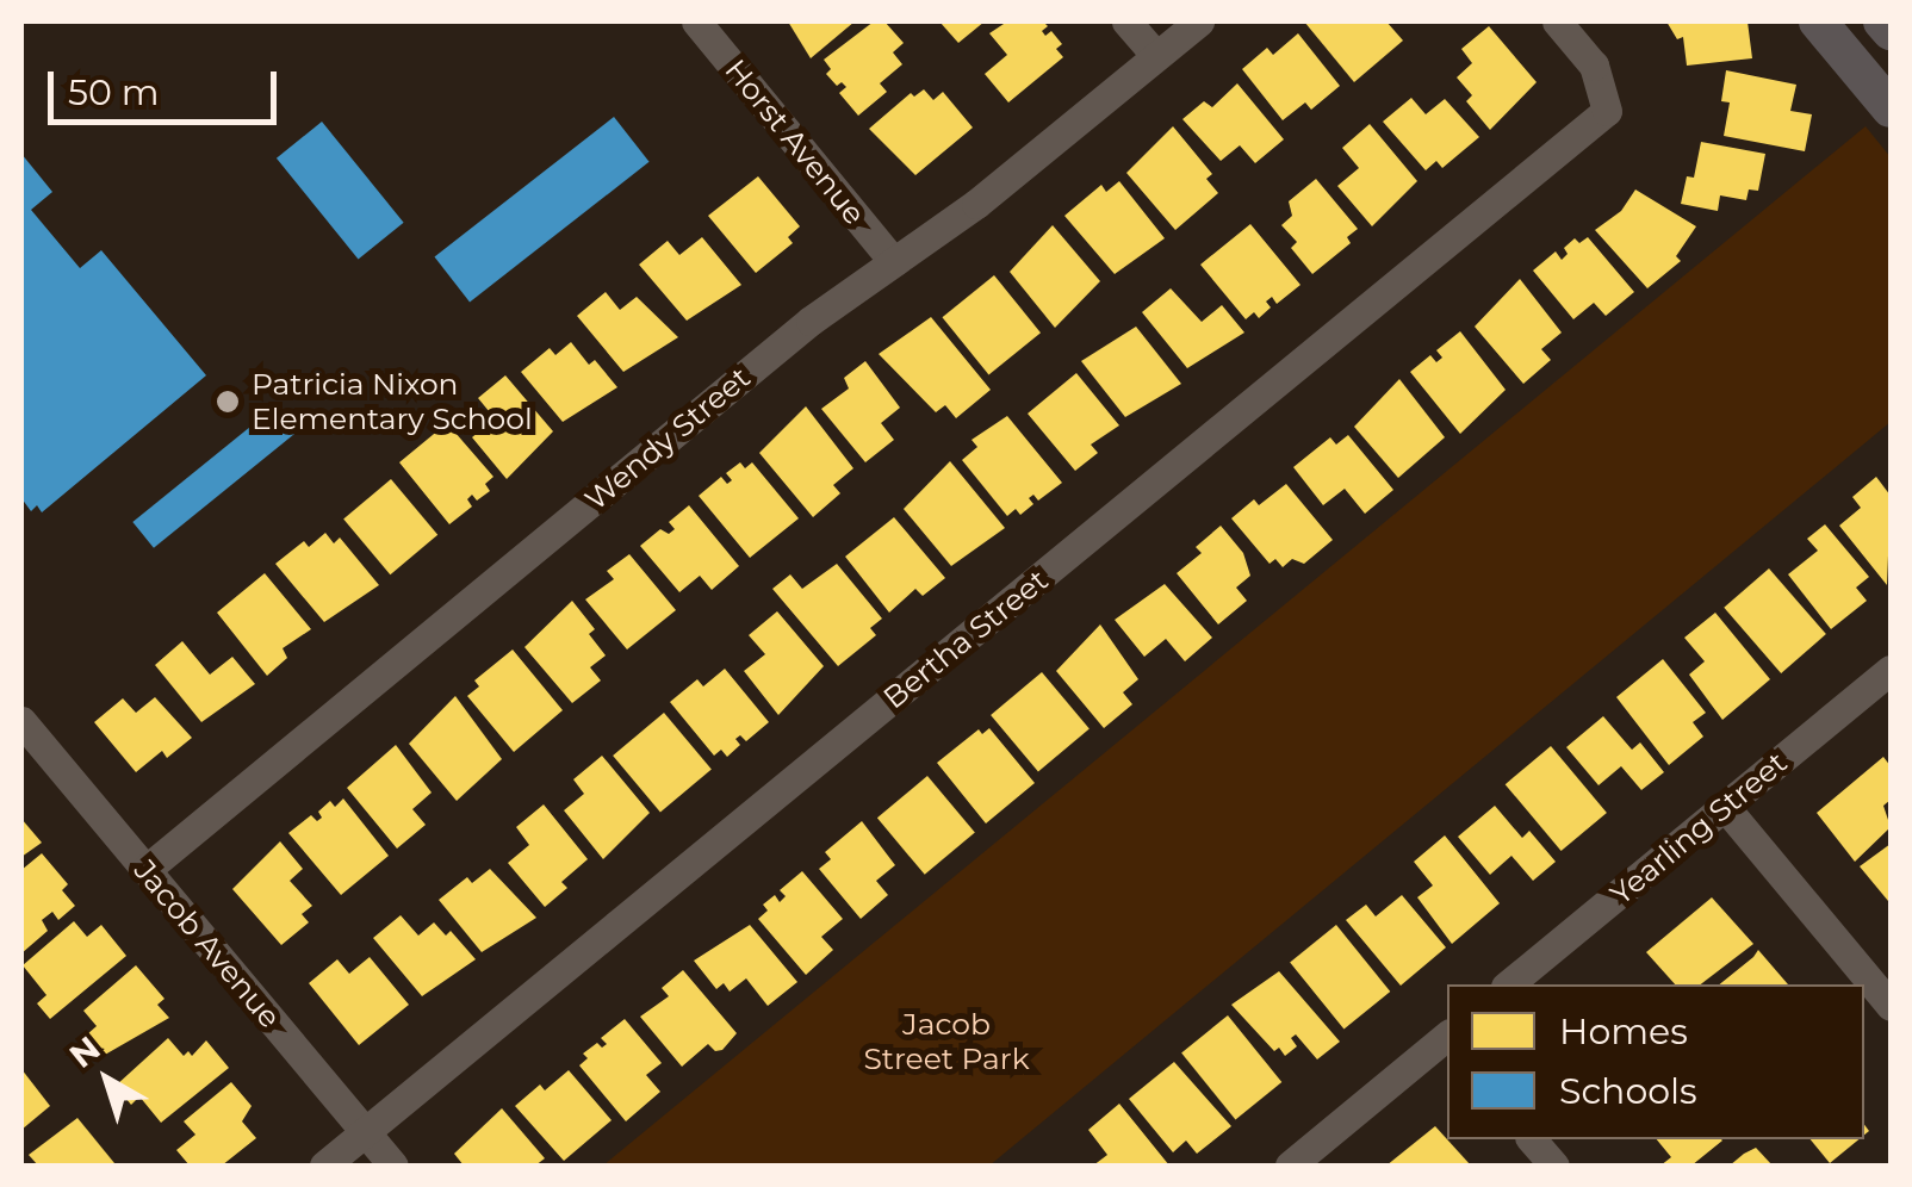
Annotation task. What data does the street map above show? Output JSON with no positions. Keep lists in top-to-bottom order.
{
  "streets": {
    "street": [
      "Horst Avenue",
      "Wendy Street",
      "Bertha Street",
      "Yearling Street",
      "Jacob Avenue"
    ]
  },
  "crossings": [
    ["Horst Avenue", "Wendy Street"],
    ["Wendy Street", "Jacob Avenue"],
    ["Bertha Street", "Jacob Avenue"]
  ],
  "parks": ["Jacob Street Park"],
  "places": ["Patricia Nixon Elementary School"],
  "legend": ["Homes", "Schools"],
  "scale_bar": "50 m",
  "north": "top left"
}
